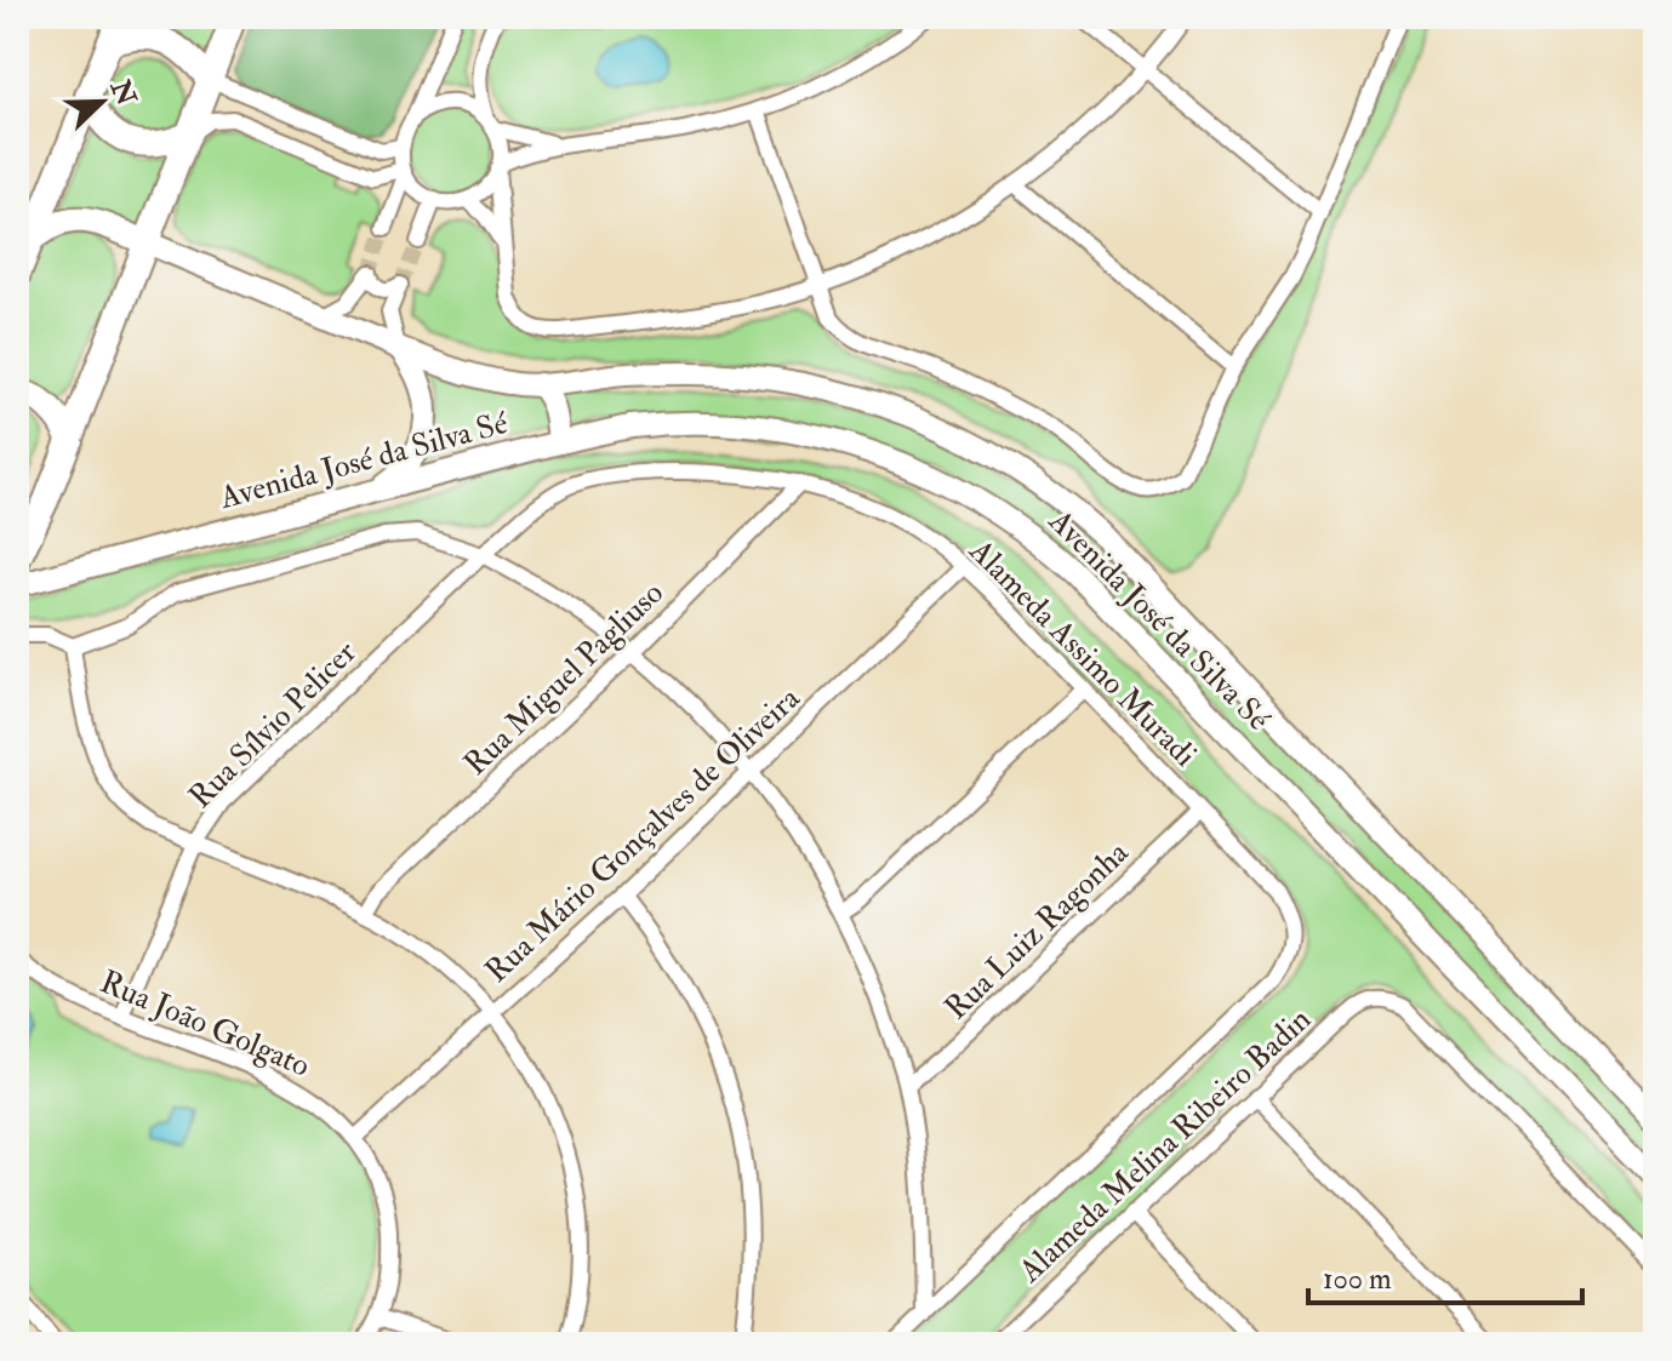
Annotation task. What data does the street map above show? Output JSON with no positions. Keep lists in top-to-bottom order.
{
  "streets": {
    "main road": ["Avenida José da Silva Sé"],
    "street": [
      "Alameda Assimo Muradi",
      "Rua Miguel Pagliuso",
      "Rua Sílvio Pelicer",
      "Rua Mário Gonçalves de Oliveira",
      "Rua Luiz Ragonha",
      "Rua João Golgato",
      "Alameda Melina Ribeiro Badin"
    ]
  },
  "crossings": [
    ["Alameda Assimo Muradi", "Rua Miguel Pagliuso"],
    ["Alameda Assimo Muradi", "Rua Sílvio Pelicer"],
    ["Alameda Assimo Muradi", "Rua Mário Gonçalves de Oliveira"],
    ["Alameda Assimo Muradi", "Rua Luiz Ragonha"],
    ["Rua Sílvio Pelicer", "Rua João Golgato"],
    ["Rua Mário Gonçalves de Oliveira", "Rua João Golgato"]
  ],
  "scale_bar": "100 m",
  "north": "top right"
}
